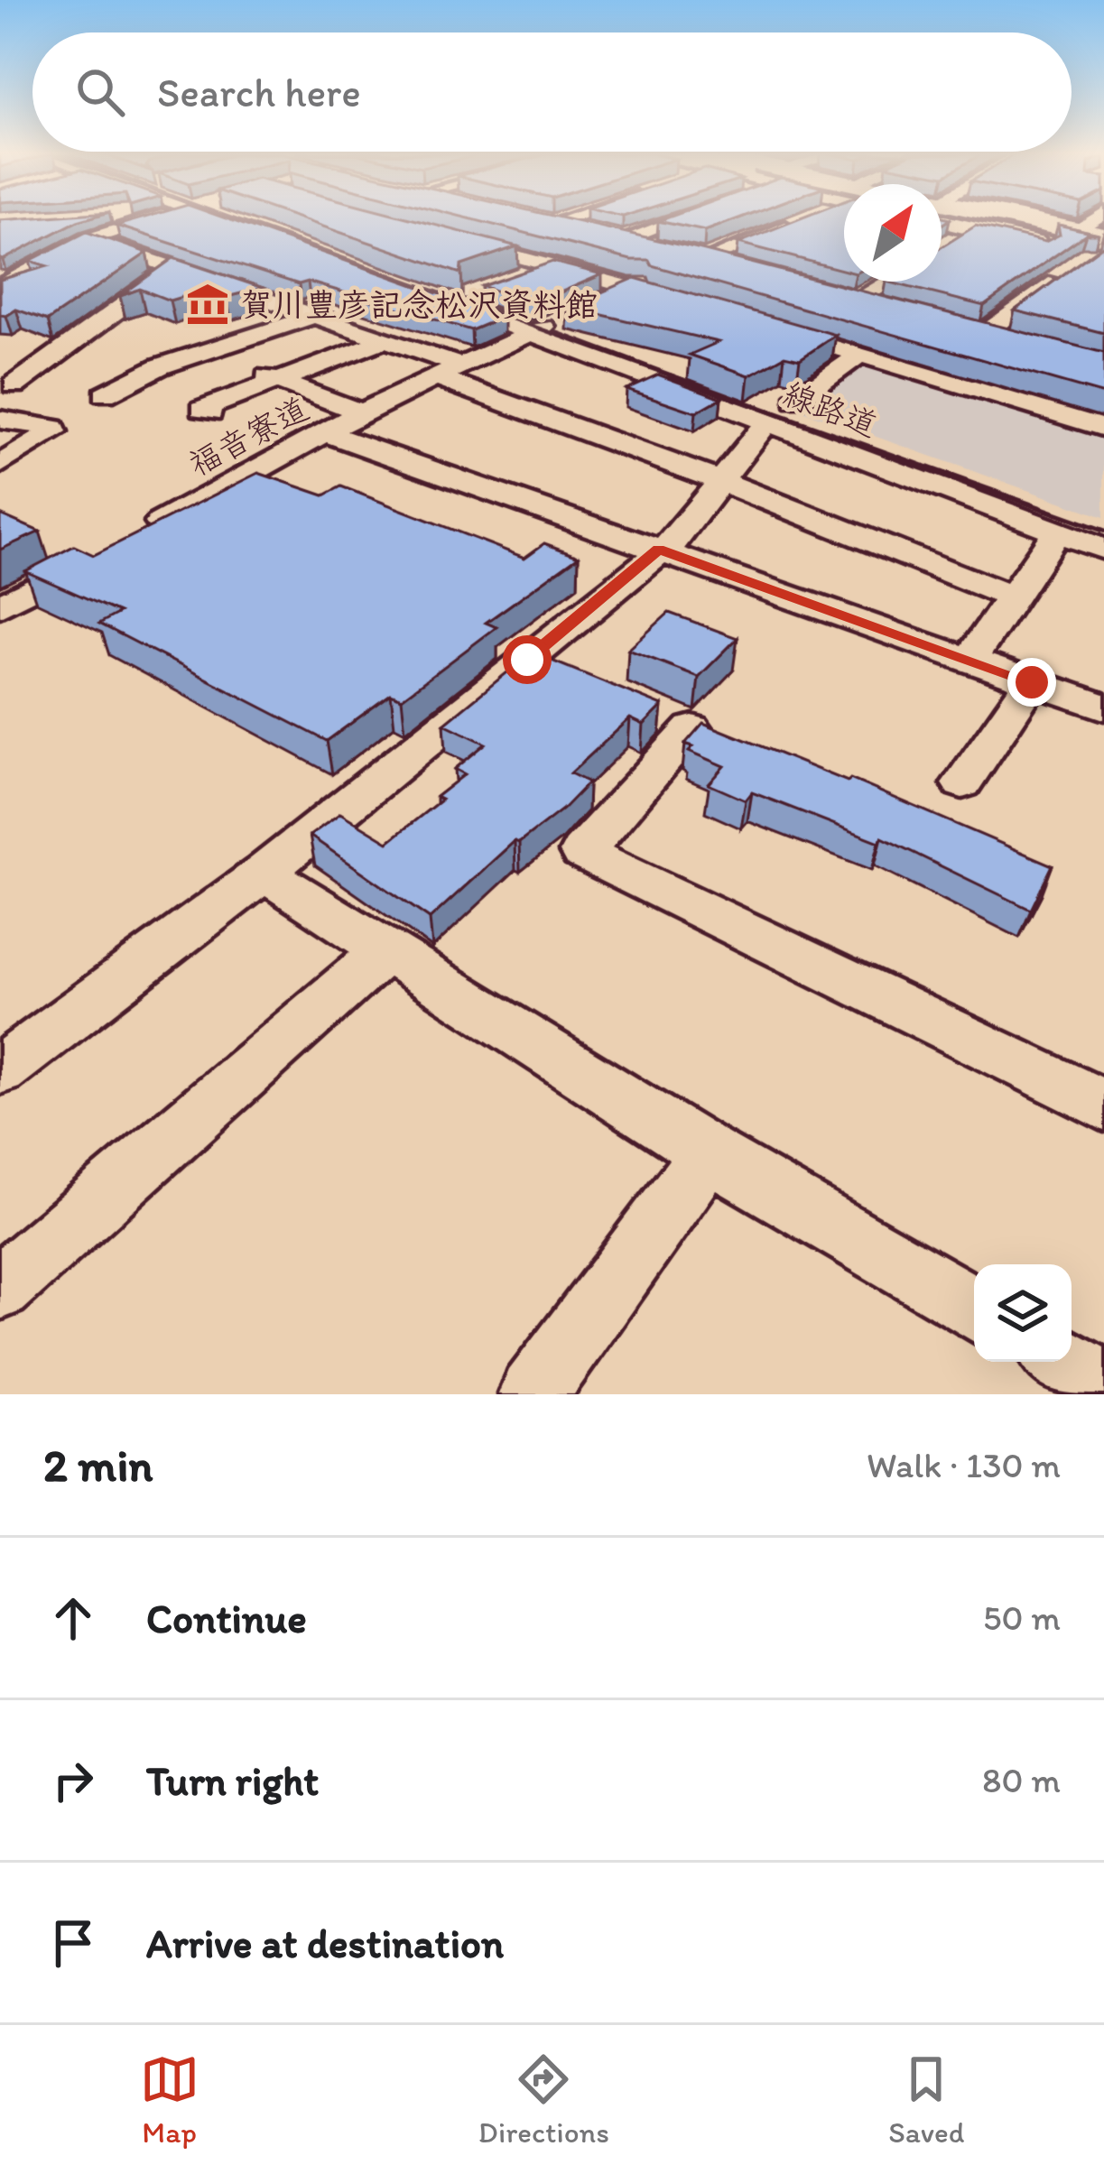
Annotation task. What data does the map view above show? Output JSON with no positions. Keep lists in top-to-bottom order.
{
  "streets": {
    "street": ["線路道", "福音寮道"]
  },
  "crossings": [
    ["線路道", "福音寮道"]
  ],
  "places": {
    "museum": ["賀川豊彦記念松沢資料館"]
  },
  "north": "top right",
  "page": {
    "search": "Search here",
    "heading": ["2 min", "Walk · 130 m"],
    "list": [
      ["Continue", "50 m"],
      ["Turn right", "80 m"],
      "Arrive at destination"
    ],
    "nav": ["Map", "Directions", "Saved"]
  }
}
